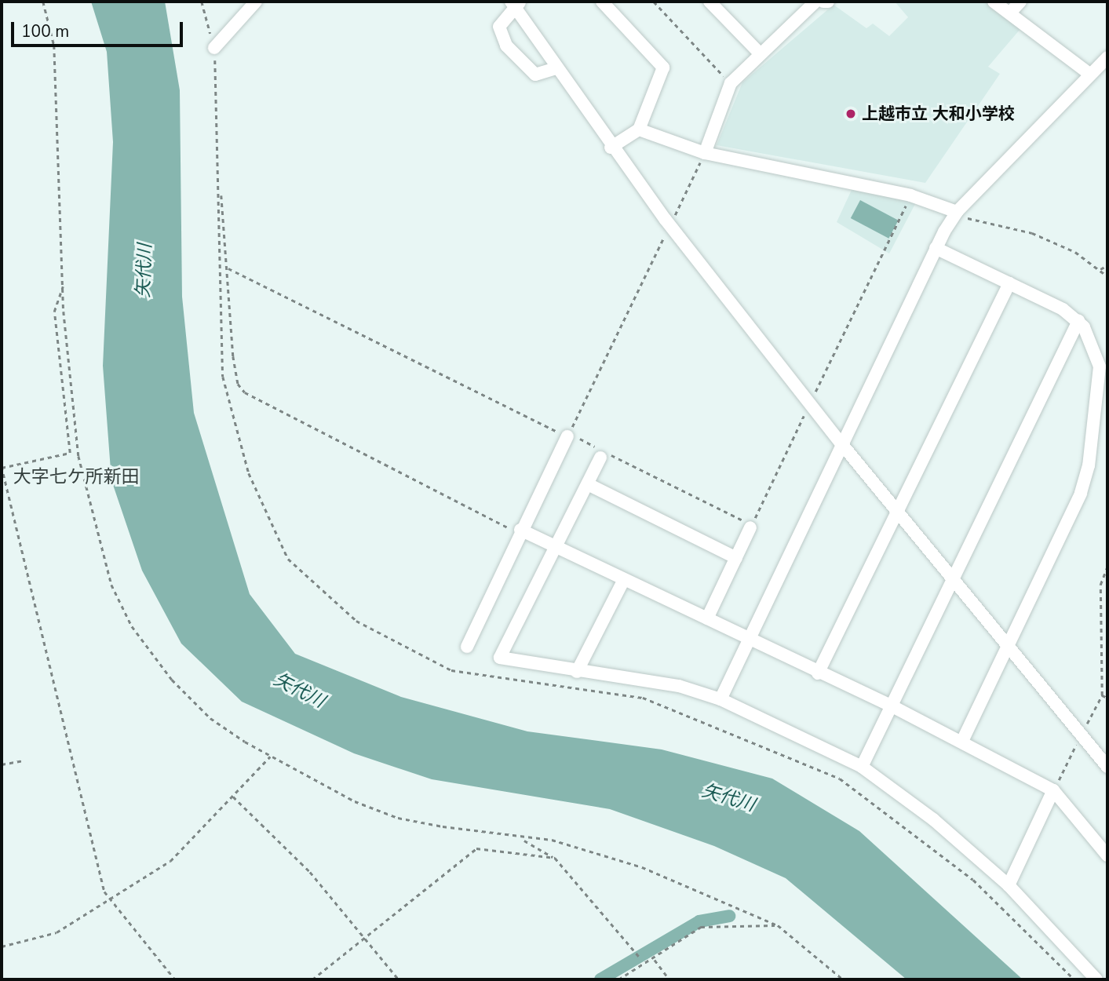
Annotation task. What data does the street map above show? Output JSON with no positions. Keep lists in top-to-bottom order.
{
  "districts": ["大字七ケ所新田"],
  "water": ["矢代川"],
  "places": ["上越市立 大和小学校"],
  "scale_bar": "100 m"
}
